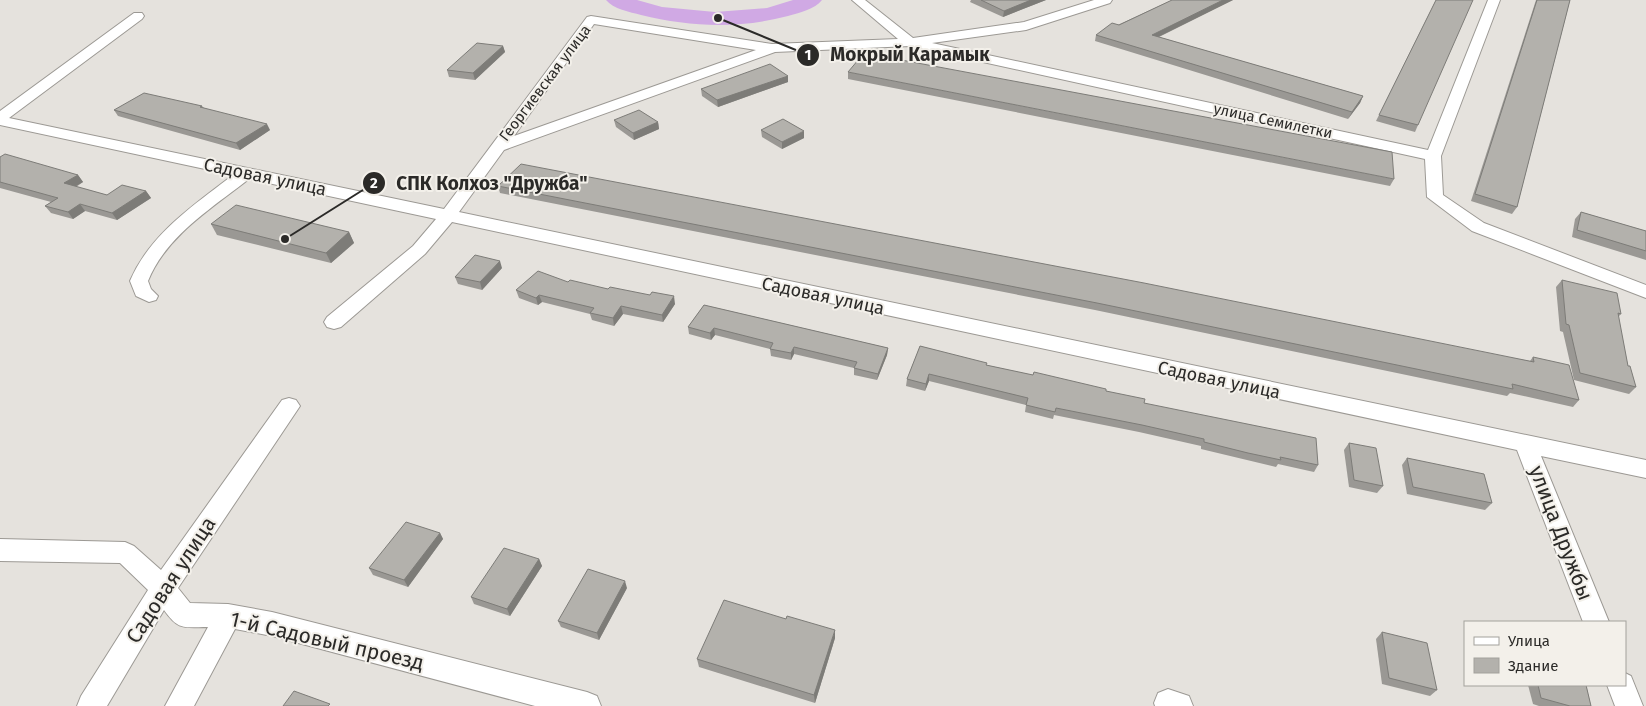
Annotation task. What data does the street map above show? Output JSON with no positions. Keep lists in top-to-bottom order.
{
  "streets": {
    "street": [
      "Георгиевская улица",
      "улица Семилетки",
      "Садовая улица",
      "улица Дружбы",
      "1-й Садовый проезд"
    ]
  },
  "crossings": [
    ["Георгиевская улица", "улица Семилетки"],
    ["Георгиевская улица", "Садовая улица"],
    ["Садовая улица", "улица Дружбы"],
    ["Садовая улица", "1-й Садовый проезд"]
  ],
  "places": ["Мокрый Карамык", "СПК Колхоз \"Дружба\""],
  "legend": ["Улица", "Здание"]
}
